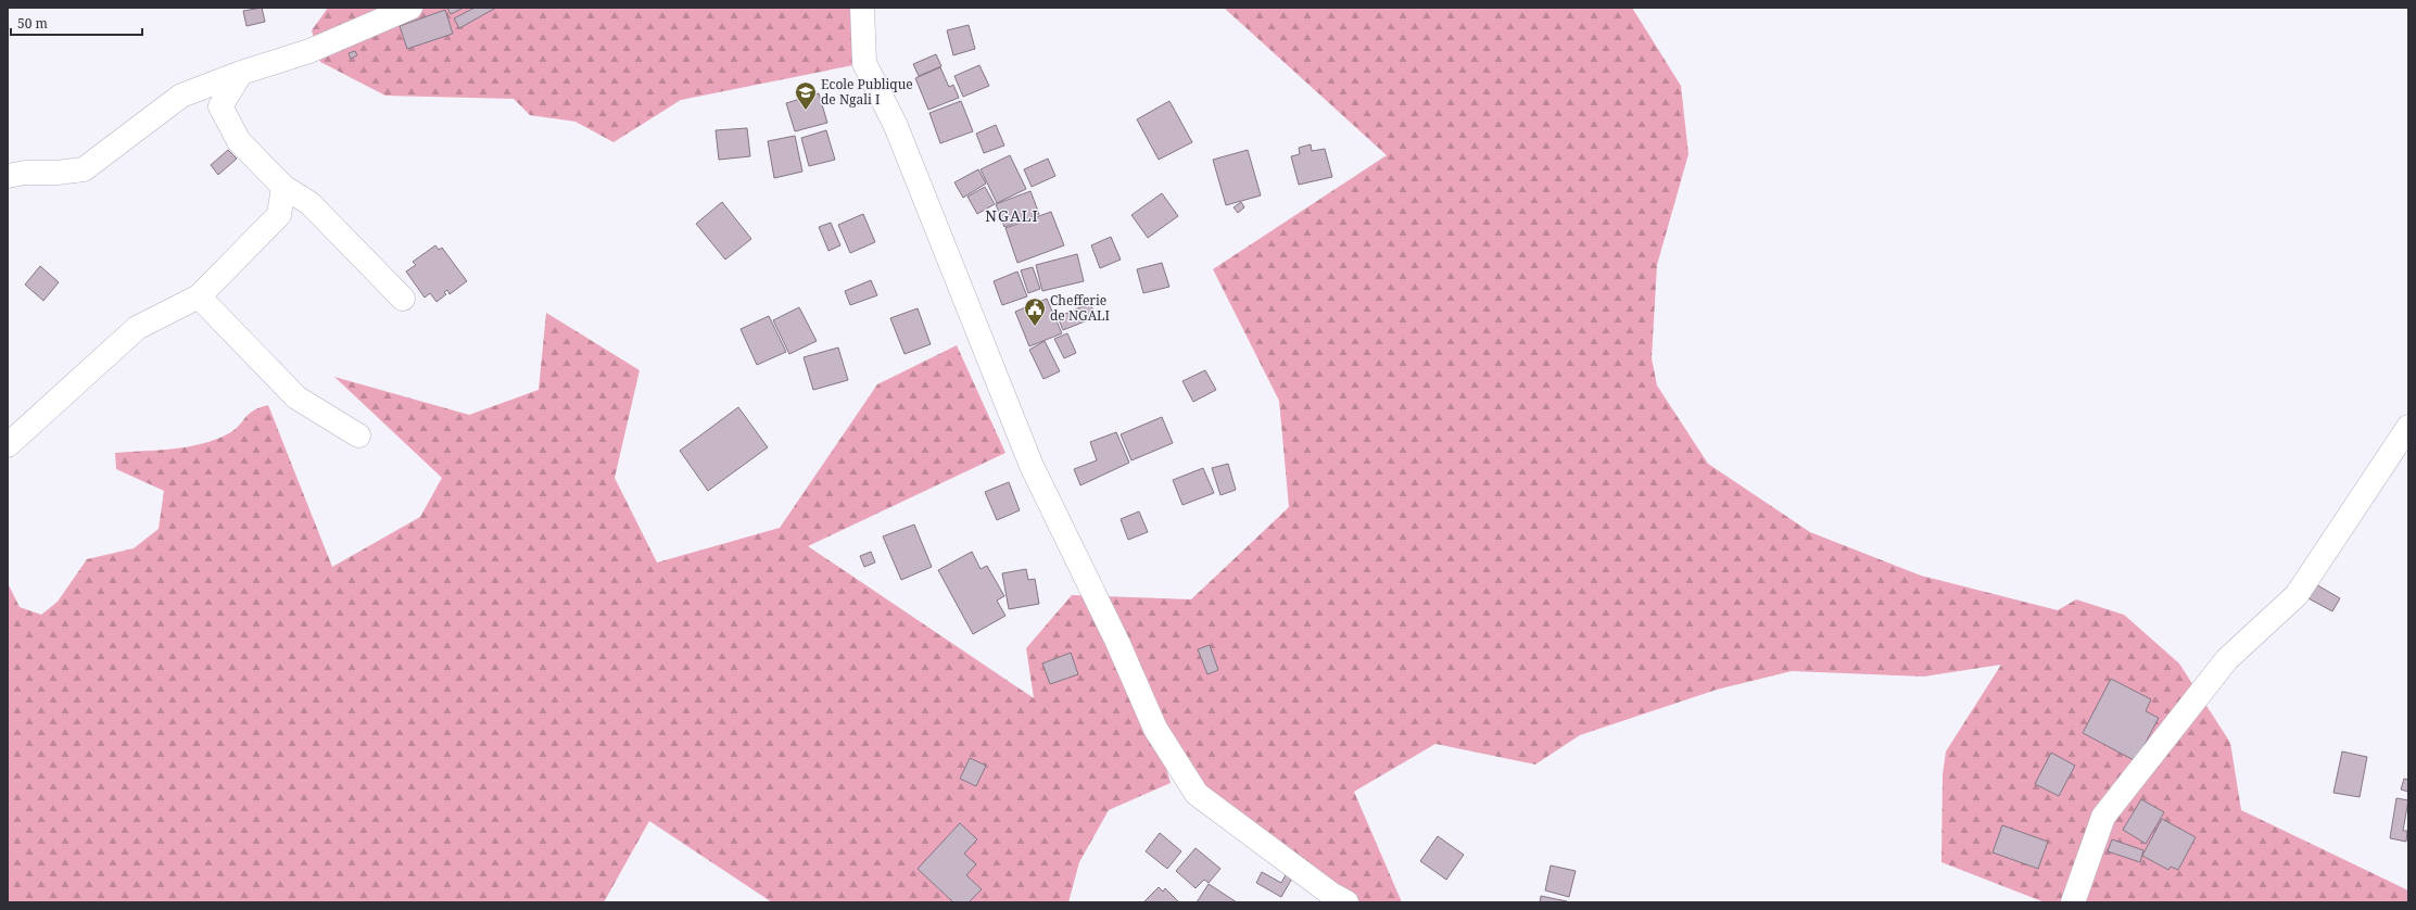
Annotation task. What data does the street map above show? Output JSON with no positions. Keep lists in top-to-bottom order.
{
  "districts": ["NGALI"],
  "places": {
    "school or university": ["Ecole Publique de Ngali I"],
    "public building": ["Chefferie de NGALI"]
  },
  "scale_bar": "50 m"
}
